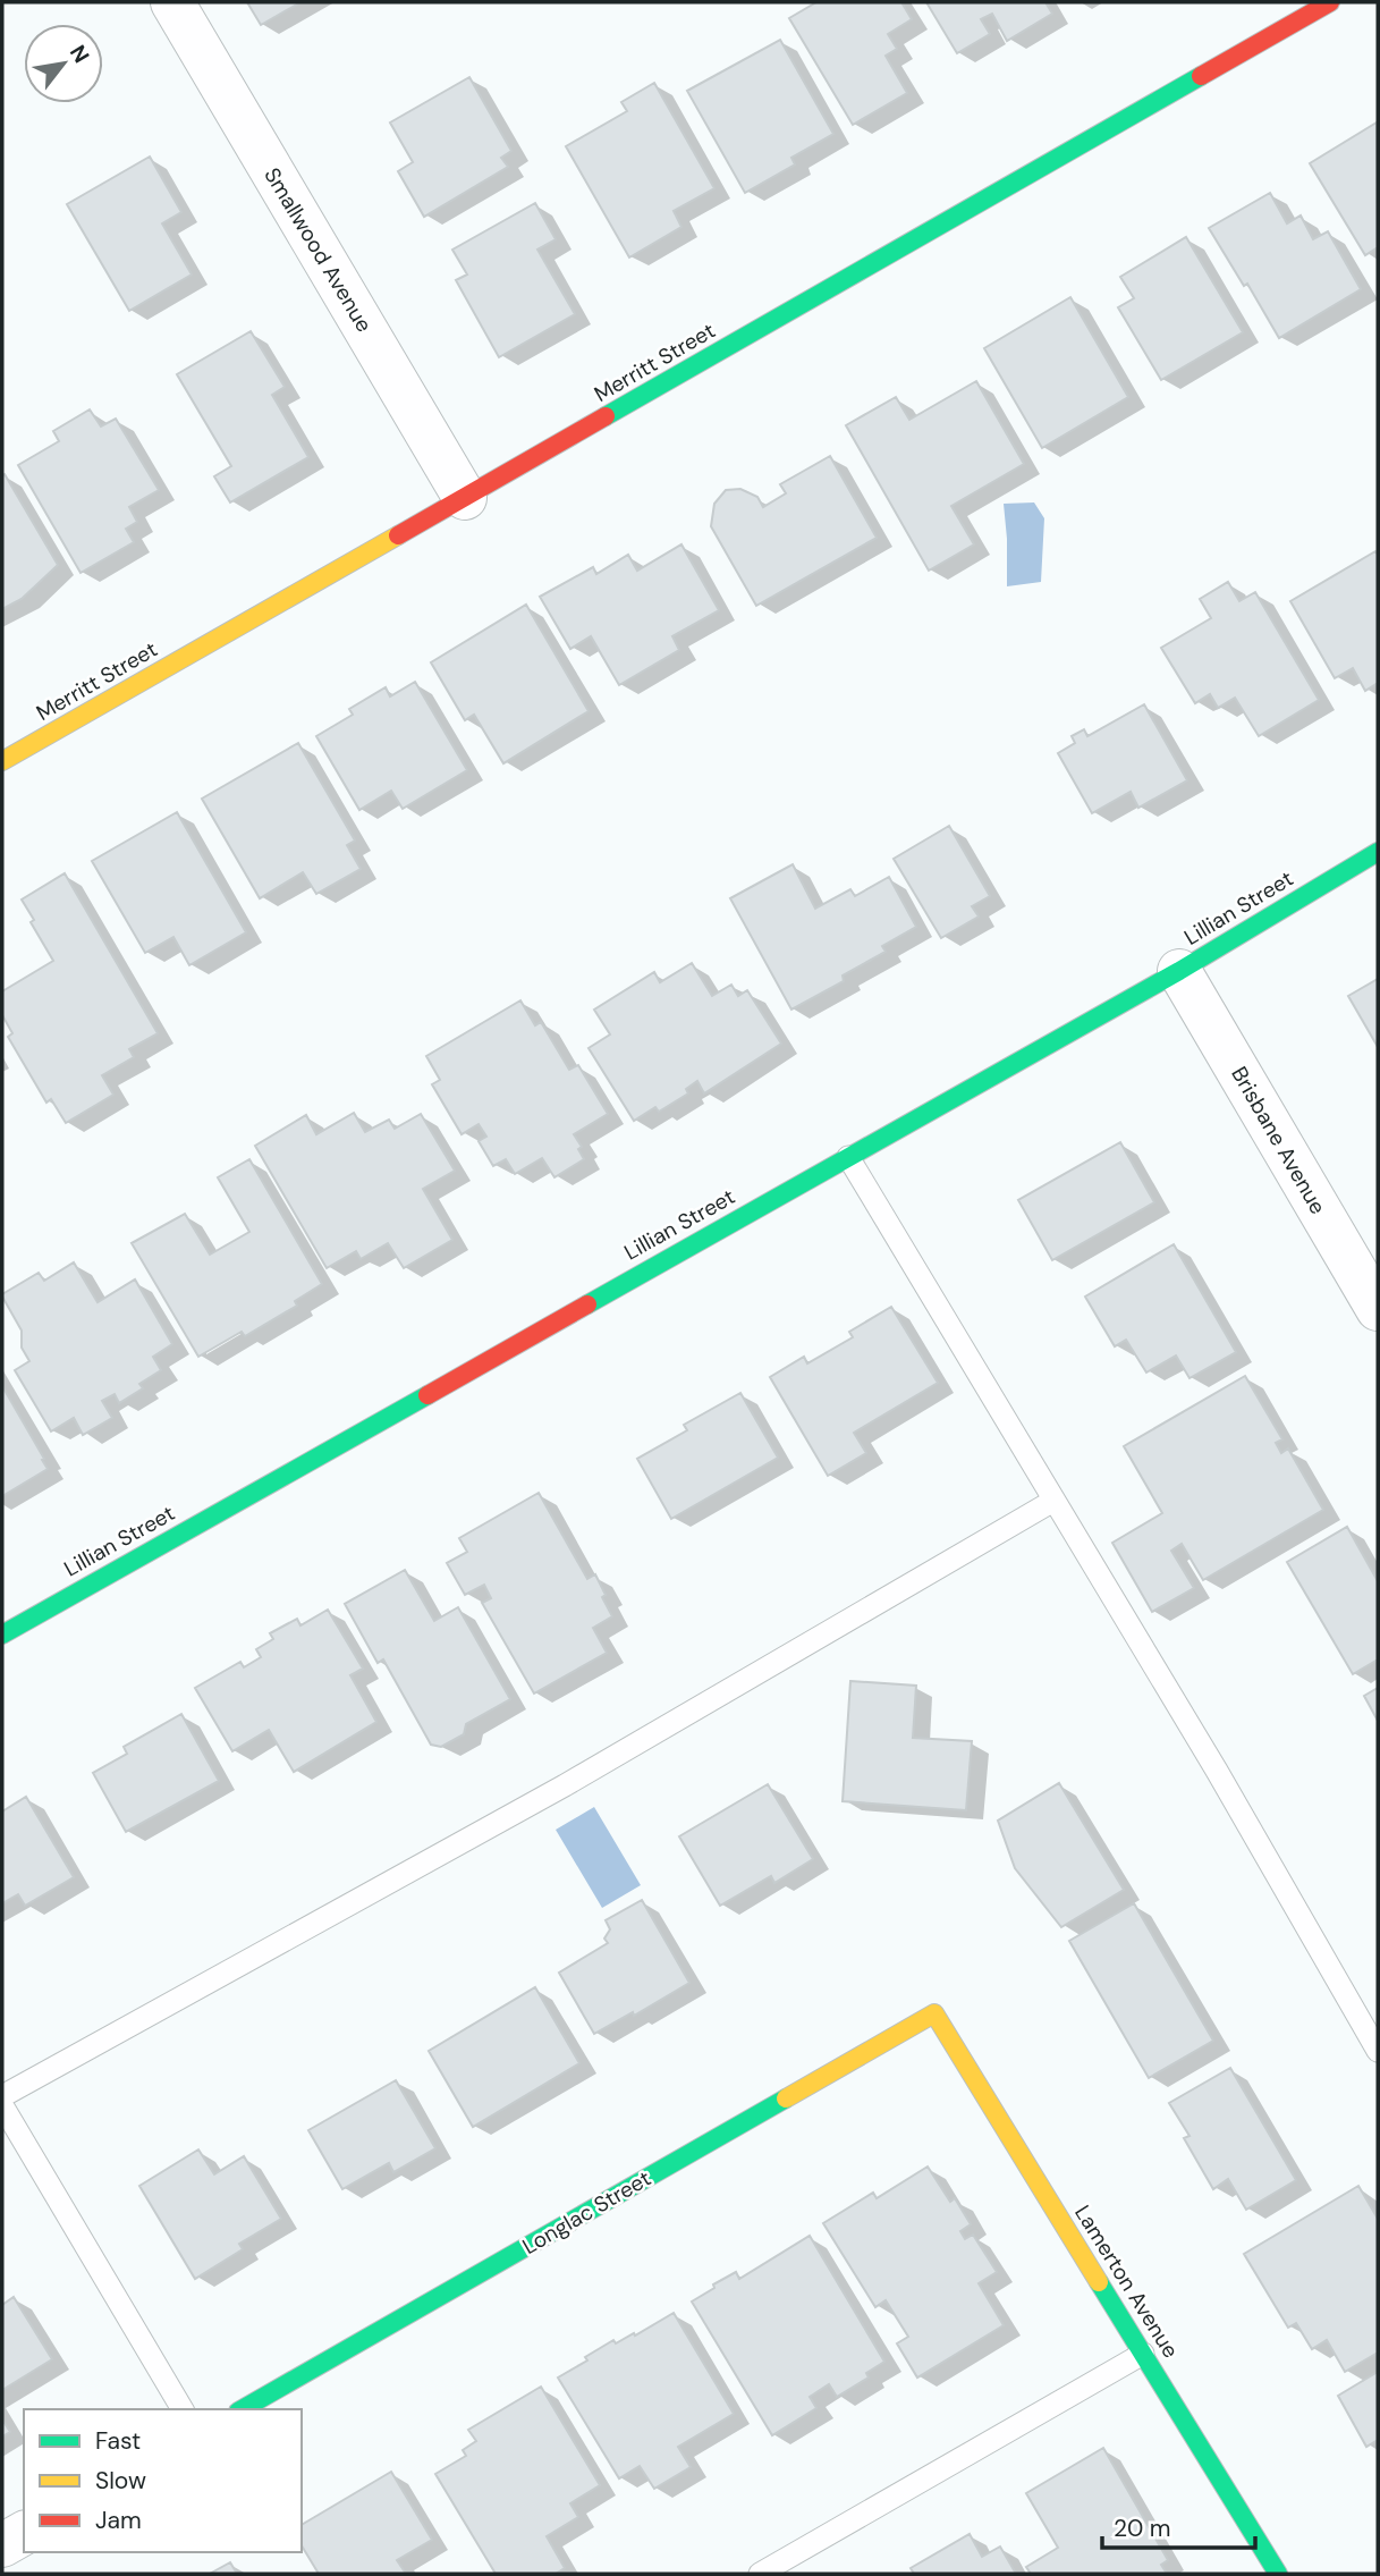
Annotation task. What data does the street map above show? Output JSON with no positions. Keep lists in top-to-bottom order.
{
  "streets": {
    "street": [
      "Smallwood Avenue",
      "Merritt Street",
      "Lillian Street",
      "Brisbane Avenue",
      "Longlac Street",
      "Lamerton Avenue"
    ]
  },
  "crossings": [
    ["Smallwood Avenue", "Merritt Street"],
    ["Lillian Street", "Brisbane Avenue"],
    ["Longlac Street", "Lamerton Avenue"]
  ],
  "legend": ["Fast", "Slow", "Jam"],
  "scale_bar": "20 m",
  "north": "top right"
}
